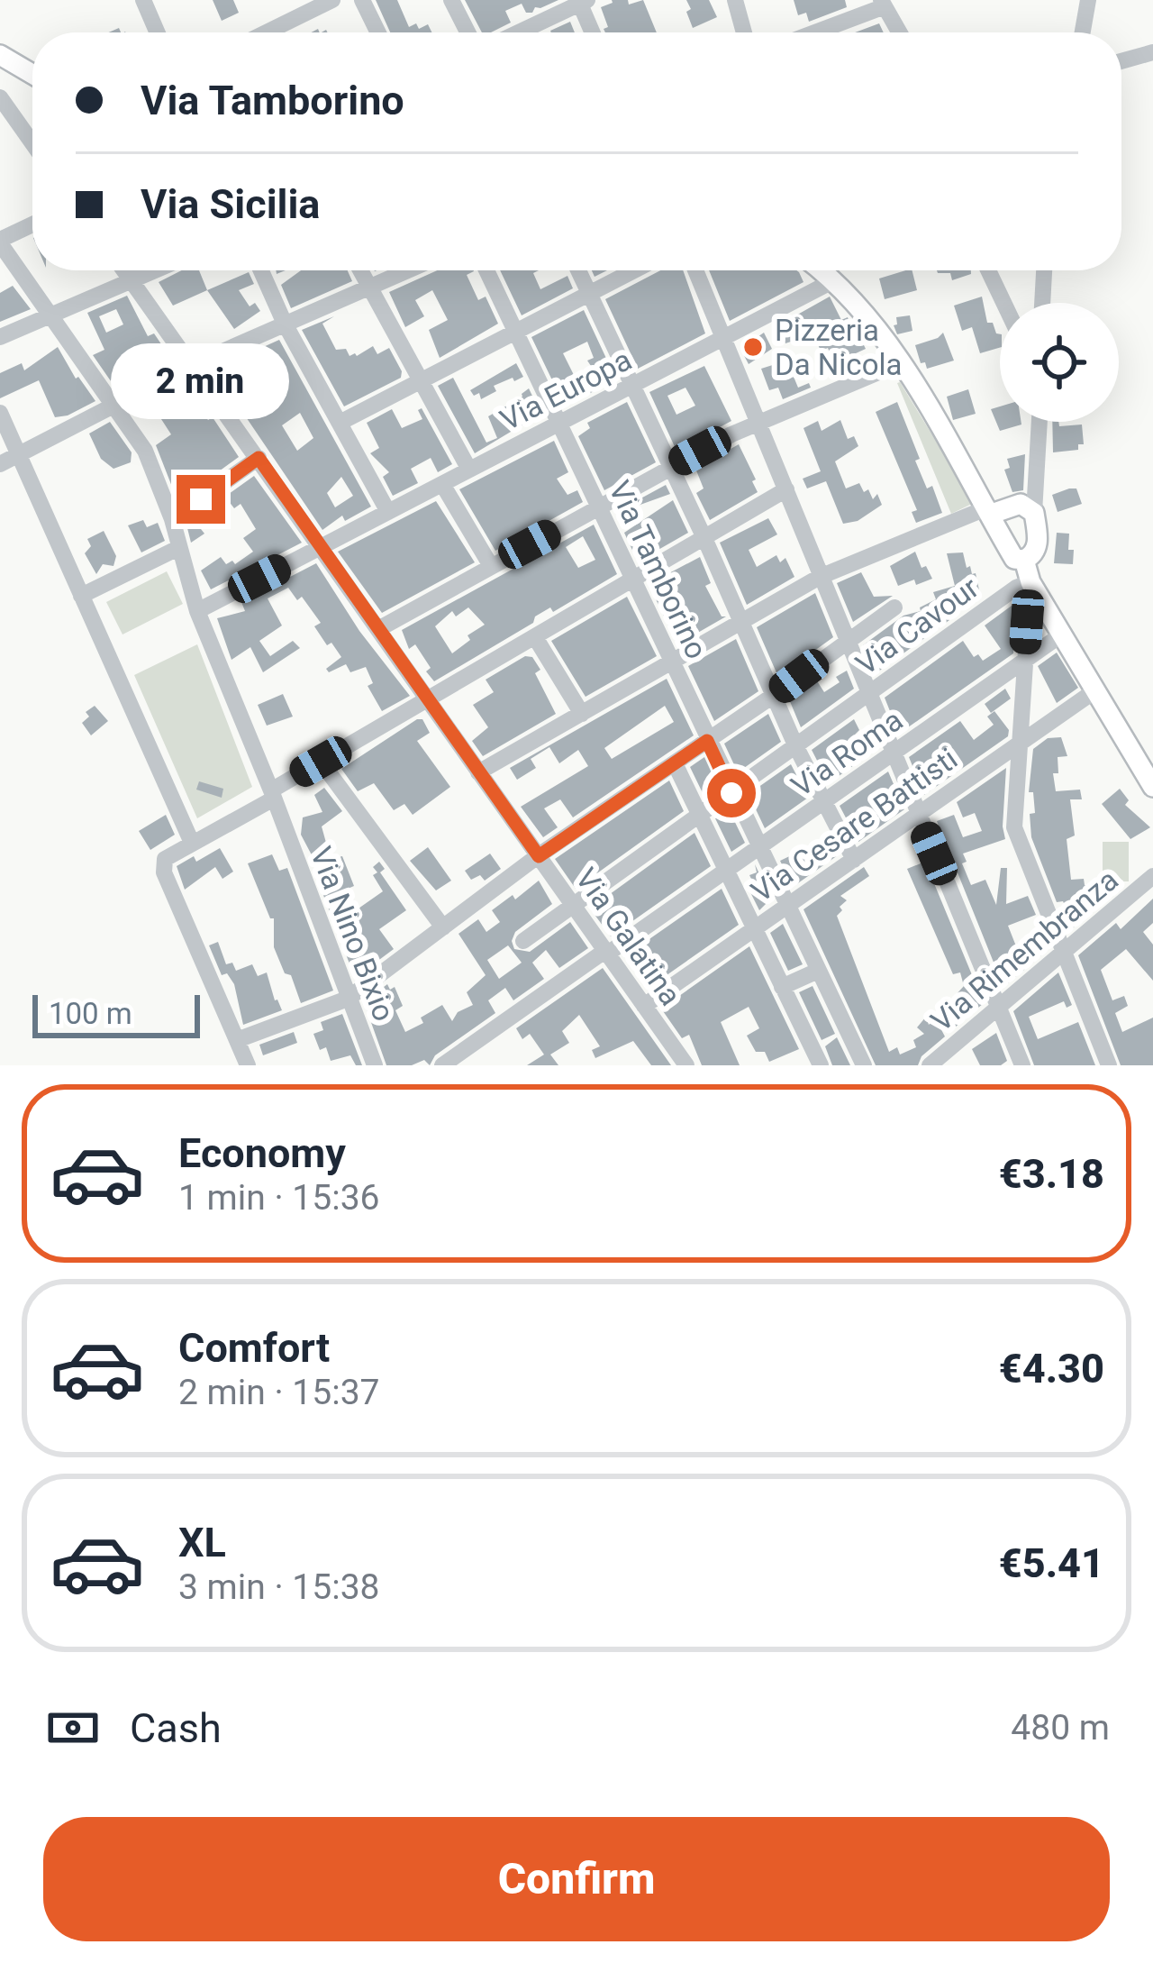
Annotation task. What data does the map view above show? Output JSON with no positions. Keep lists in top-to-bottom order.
{
  "streets": {
    "street": [
      "Via Europa",
      "Via Tamborino",
      "Via Cavour",
      "Via Roma",
      "Via Cesare Battisti",
      "Via Nino Bixio",
      "Via Galatina",
      "Via Rimembranza"
    ]
  },
  "crossings": [
    ["Via Europa", "Via Tamborino"],
    ["Via Europa", "Via Nino Bixio"],
    ["Via Europa", "Via Galatina"],
    ["Via Tamborino", "Via Cavour"],
    ["Via Tamborino", "Via Roma"],
    ["Via Tamborino", "Via Cesare Battisti"],
    ["Via Cavour", "Via Galatina"],
    ["Via Roma", "Via Galatina"],
    ["Via Cesare Battisti", "Via Galatina"]
  ],
  "places": ["Pizzeria Da Nicola"],
  "scale_bar": "100 m",
  "page": {
    "banner": ["Via Tamborino", "Via Sicilia"],
    "bubble": "2 min",
    "scale": "100 m",
    "list": [
      {
        "name": "Economy",
        "note": "1 min · 15:36",
        "value": "€3.18"
      },
      {
        "name": "Comfort",
        "note": "2 min · 15:37",
        "value": "€4.30"
      },
      {
        "name": "XL",
        "note": "3 min · 15:38",
        "value": "€5.41"
      }
    ],
    "pay": ["Cash", "480 m"],
    "buttons": "Confirm"
  }
}
